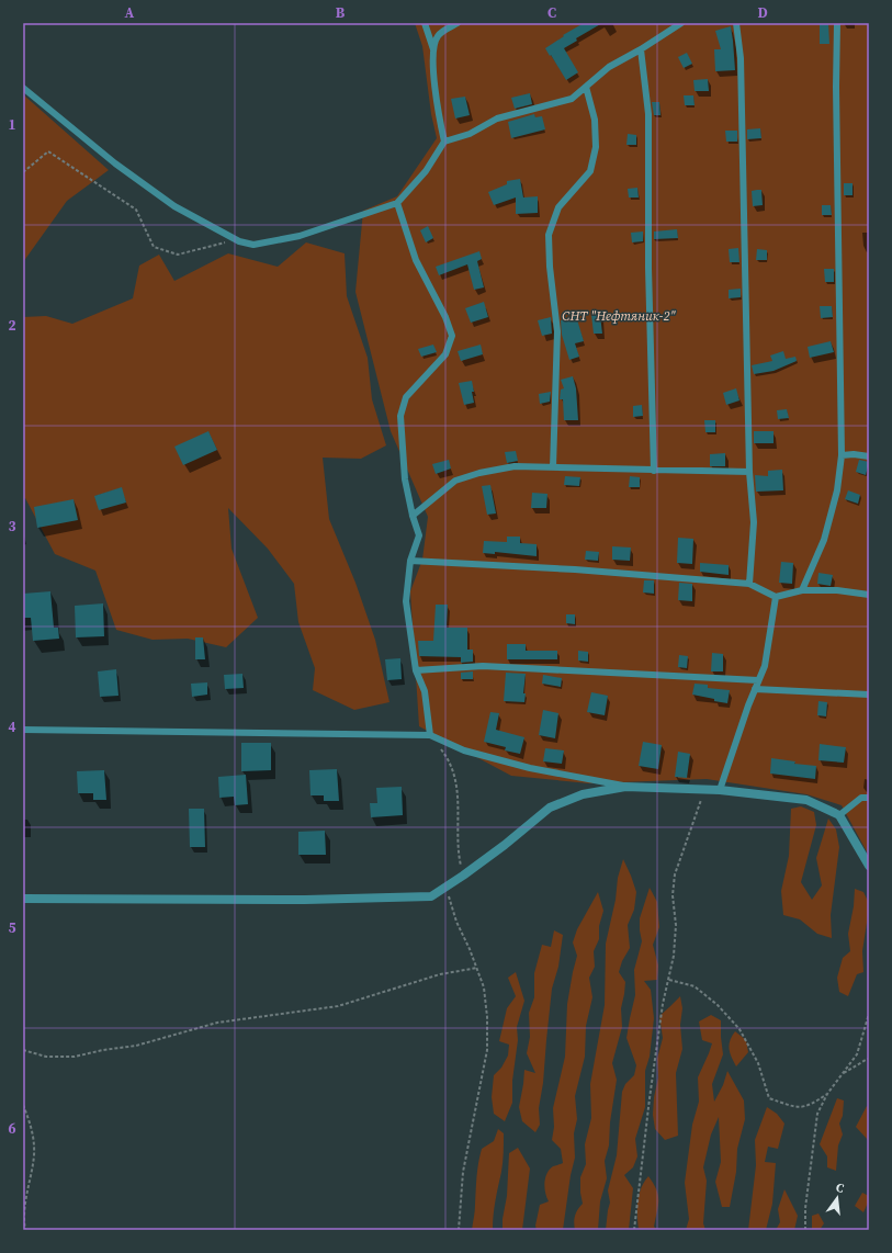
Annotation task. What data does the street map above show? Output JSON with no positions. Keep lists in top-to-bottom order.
{
  "parks": ["СНТ \"Нефтяник-2\""],
  "north": "top",
  "grid": {
    "columns": [
      "A",
      "B",
      "C",
      "D"
    ],
    "rows": [
      "1",
      "2",
      "3",
      "4",
      "5",
      "6"
    ]
  }
}
